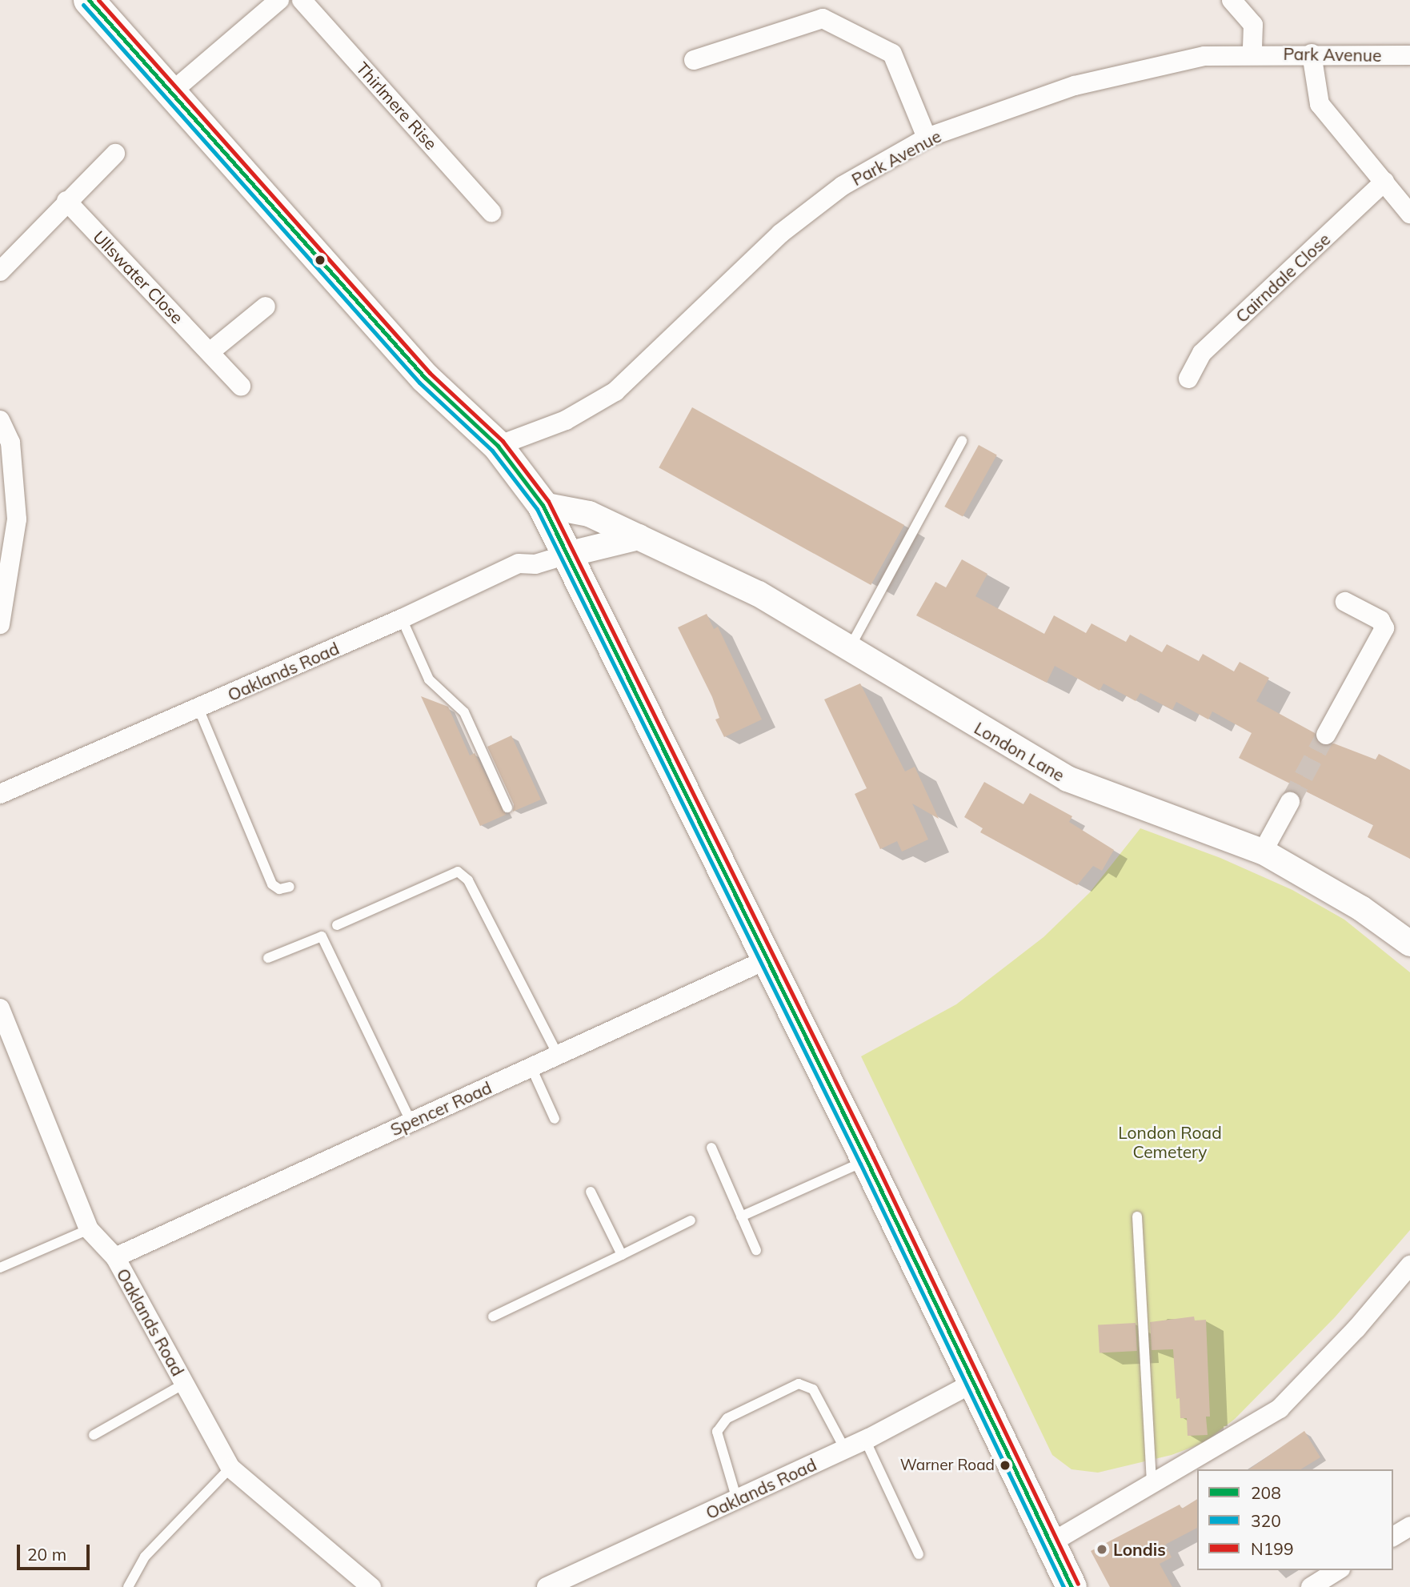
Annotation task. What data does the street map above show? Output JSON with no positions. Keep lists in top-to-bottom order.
{
  "streets": {
    "street": [
      "Park Avenue",
      "Thirlmere Rise",
      "Ullswater Close",
      "Cairndale Close",
      "Oaklands Road",
      "London Lane",
      "Spencer Road"
    ]
  },
  "crossings": [
    ["Oaklands Road", "Spencer Road"]
  ],
  "parks": ["London Road Cemetery"],
  "places": ["Warner Road", "Londis"],
  "lines": ["transit line 208", "transit line N199", "transit line 320"],
  "legend": ["208", "320", "N199"],
  "scale_bar": "20 m"
}
